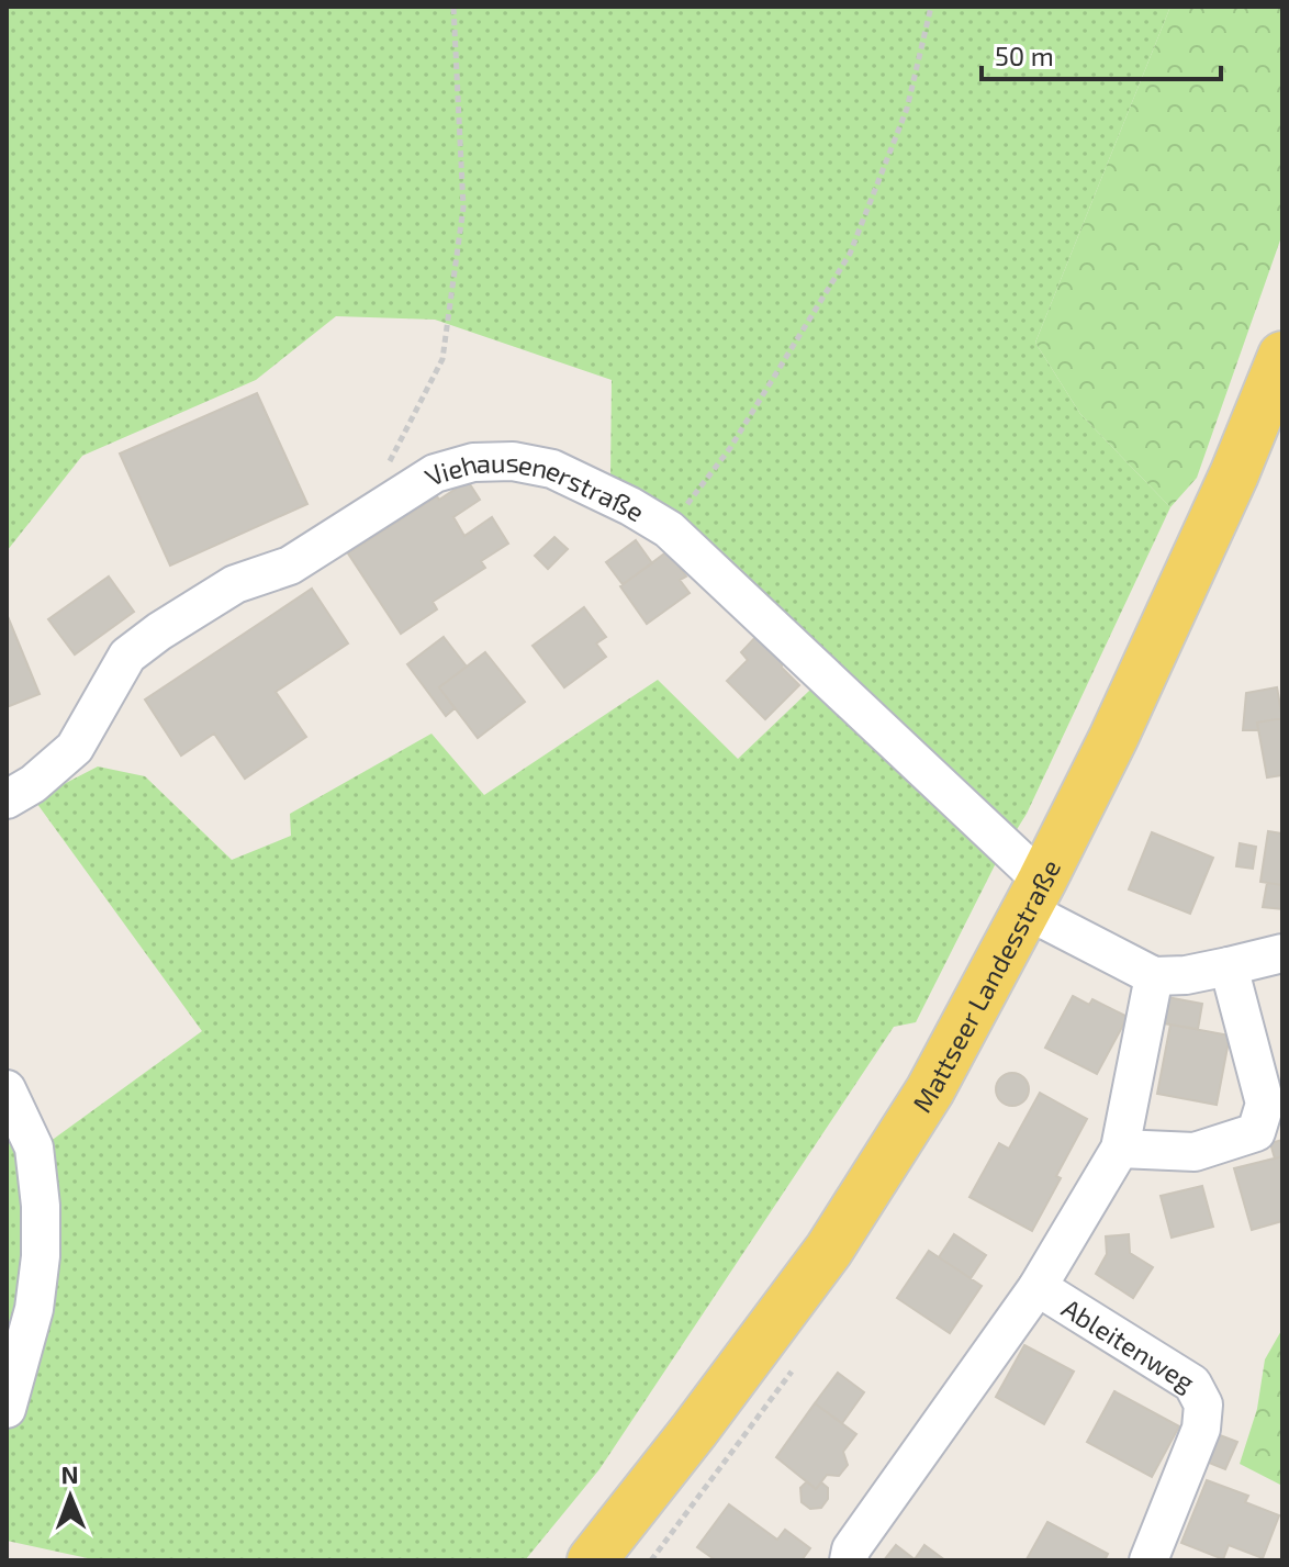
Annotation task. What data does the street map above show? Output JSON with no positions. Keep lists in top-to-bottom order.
{
  "streets": {
    "main road": ["Mattseer Landesstraße"],
    "street": ["Viehausenerstraße", "Ableitenweg"]
  },
  "crossings": [
    ["Viehausenerstraße", "Mattseer Landesstraße"],
    ["Viehausenerstraße", "Ableitenweg"]
  ],
  "scale_bar": "50 m",
  "north": "top"
}
